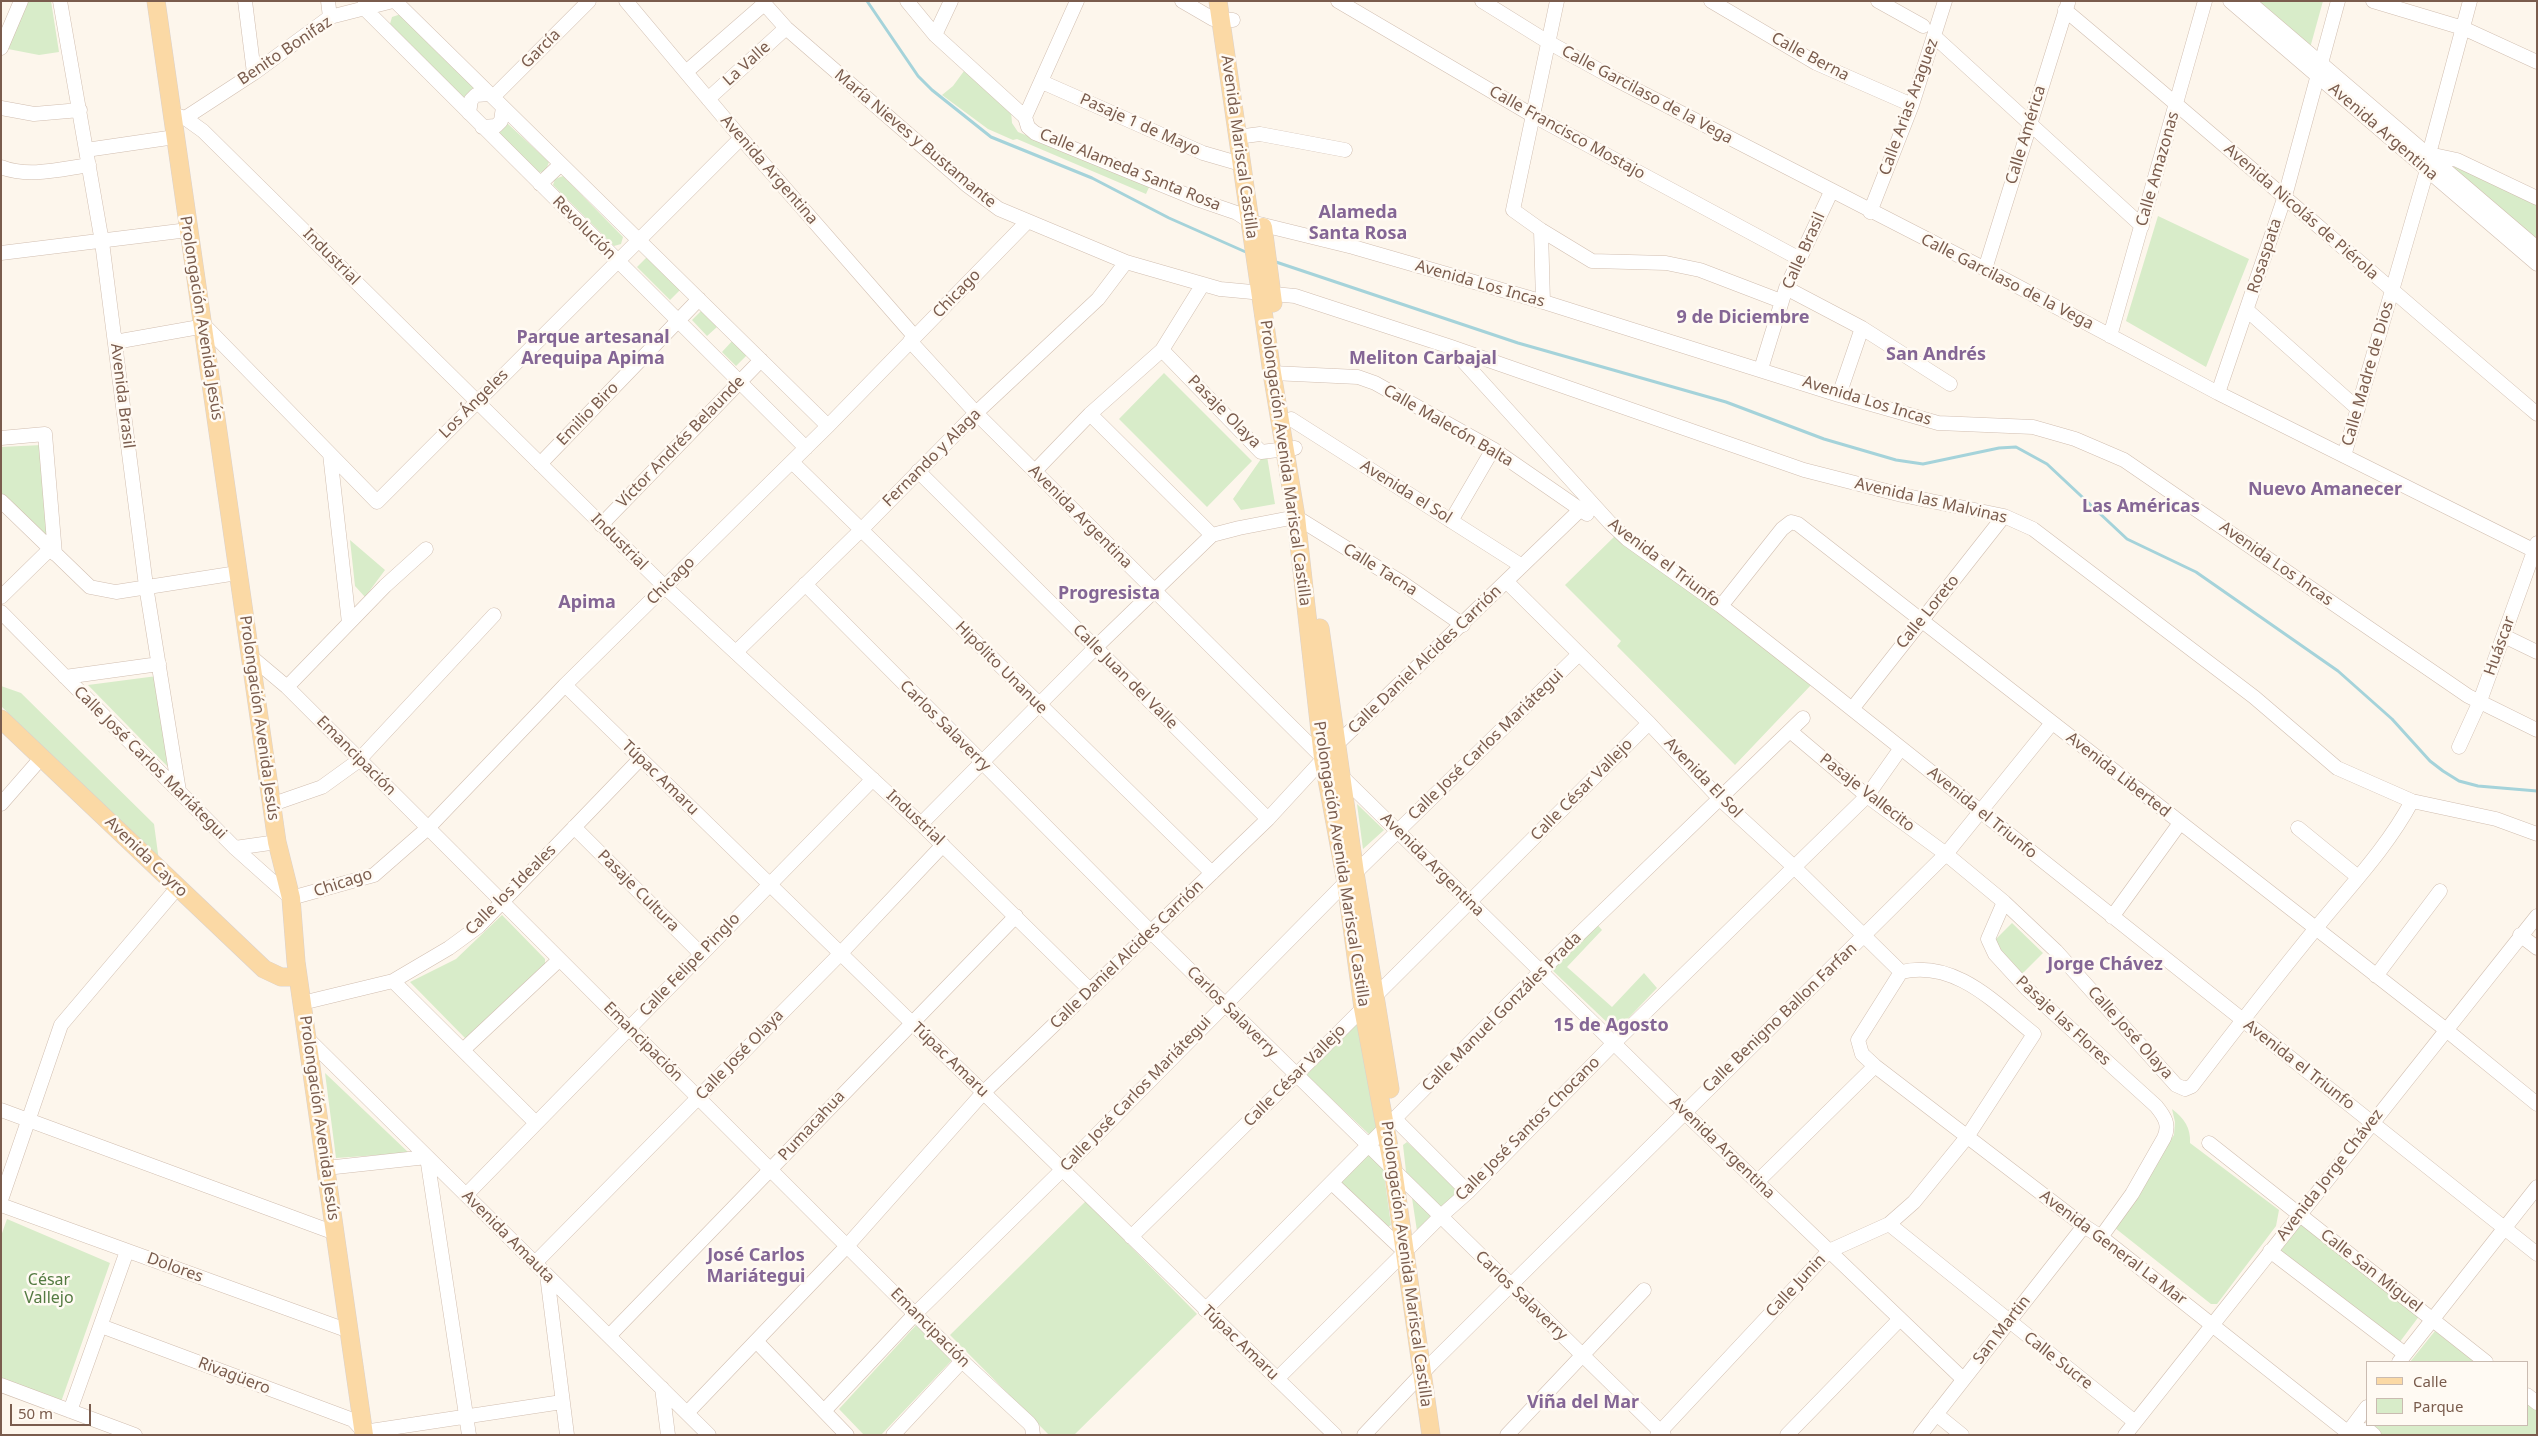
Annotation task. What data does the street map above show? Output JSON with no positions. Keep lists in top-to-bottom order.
{
  "streets": {
    "main road": [
      "Avenida Mariscal Castilla",
      "Prolongación Avenida Jesús",
      "Prolongación Avenida Mariscal Castilla",
      "Avenida Cayro"
    ],
    "street": [
      "García",
      "Benito Bonifaz",
      "Calle Berna",
      "La Valle",
      "Calle Garcilaso de la Vega",
      "Calle Arias Araguez",
      "Pasaje 1 de Mayo",
      "Avenida Argentina",
      "Calle Francisco Mostajo",
      "Calle América",
      "María Nieves y Bustamante",
      "Calle Amazonas",
      "Calle Alameda Santa Rosa",
      "Avenida Nicolás de Piérola",
      "Revolución",
      "Calle Brasil",
      "Rosaspata",
      "Industrial",
      "Avenida Los Incas",
      "Chicago",
      "Calle Madre de Dios",
      "Avenida Brasil",
      "Los Ángeles",
      "Pasaje Olaya",
      "Emilio Biro",
      "Calle Malecón Balta",
      "Víctor Andrés Belaunde",
      "Fernando y Alaga",
      "Avenida el Sol",
      "Avenida las Malvinas",
      "Avenida el Triunfo",
      "Calle Tacna",
      "Calle Loreto",
      "Huáscar",
      "Calle Daniel Alcides Carrión",
      "Hipólito Unanue",
      "Calle Juan del Valle",
      "Carlos Salaverry",
      "Calle José Carlos Mariátegui",
      "Emancipación",
      "Avenida Liberted",
      "Túpac Amaru",
      "Avenida El Sol",
      "Calle César Vallejo",
      "Pasaje Vallecito",
      "Calle los Ideales",
      "Pasaje Cultura",
      "Calle Felipe Pinglo",
      "Calle Manuel Gonzáles Prada",
      "Calle Benigno Ballon Farfan",
      "Pasaje las Flores",
      "Calle José Olaya",
      "Pumacahua",
      "Calle José Santos Chocano",
      "Avenida Jorge Chávez",
      "Avenida Amauta",
      "Avenida General La Mar",
      "Dolores",
      "Calle San Miguel",
      "Calle Junin",
      "San Martin",
      "Calle Sucre",
      "Rivagüero"
    ]
  },
  "crossings": [
    ["García", "Revolución"],
    ["Benito Bonifaz", "Revolución"],
    ["Benito Bonifaz", "Industrial"],
    ["Benito Bonifaz", "Prolongación Avenida Jesús"],
    ["Calle Berna", "Calle Arias Araguez"],
    ["La Valle", "Avenida Argentina"],
    ["La Valle", "María Nieves y Bustamante"],
    ["Calle Garcilaso de la Vega", "Calle Arias Araguez"],
    ["Calle Garcilaso de la Vega", "Calle América"],
    ["Calle Garcilaso de la Vega", "Calle Amazonas"],
    ["Calle Garcilaso de la Vega", "Calle Brasil"],
    ["Calle Garcilaso de la Vega", "Rosaspata"],
    ["Calle Garcilaso de la Vega", "Calle Madre de Dios"],
    ["Calle Garcilaso de la Vega", "Huáscar"],
    ["Pasaje 1 de Mayo", "Avenida Mariscal Castilla"],
    ["Avenida Argentina", "Rosaspata"],
    ["Avenida Argentina", "Chicago"],
    ["Avenida Argentina", "Calle Madre de Dios"],
    ["Avenida Argentina", "Los Ángeles"],
    ["Avenida Argentina", "Fernando y Alaga"],
    ["Avenida Argentina", "Prolongación Avenida Mariscal Castilla"],
    ["Avenida Argentina", "Calle Daniel Alcides Carrión"],
    ["Avenida Argentina", "Calle José Carlos Mariátegui"],
    ["Avenida Argentina", "Calle César Vallejo"],
    ["Avenida Argentina", "Calle Manuel Gonzáles Prada"],
    ["Avenida Argentina", "Calle Benigno Ballon Farfan"],
    ["Avenida Argentina", "Calle José Santos Chocano"],
    ["Avenida Argentina", "Calle Junin"],
    ["Avenida Argentina", "San Martin"],
    ["Calle Francisco Mostajo", "Calle Brasil"],
    ["Calle América", "Avenida Nicolás de Piérola"],
    ["María Nieves y Bustamante", "Avenida Mariscal Castilla"],
    ["María Nieves y Bustamante", "Chicago"],
    ["María Nieves y Bustamante", "Fernando y Alaga"],
    ["María Nieves y Bustamante", "Prolongación Avenida Mariscal Castilla"],
    ["María Nieves y Bustamante", "Avenida las Malvinas"],
    ["Avenida Mariscal Castilla", "Calle Alameda Santa Rosa"],
    ["Avenida Mariscal Castilla", "Avenida Los Incas"],
    ["Avenida Mariscal Castilla", "Prolongación Avenida Mariscal Castilla"],
    ["Avenida Mariscal Castilla", "Avenida las Malvinas"],
    ["Calle Amazonas", "Avenida Nicolás de Piérola"],
    ["Calle Alameda Santa Rosa", "Avenida Los Incas"],
    ["Avenida Nicolás de Piérola", "Rosaspata"],
    ["Avenida Nicolás de Piérola", "Calle Madre de Dios"],
    ["Revolución", "Chicago"],
    ["Revolución", "Los Ángeles"],
    ["Revolución", "Emilio Biro"],
    ["Revolución", "Víctor Andrés Belaunde"],
    ["Calle Brasil", "Avenida Los Incas"],
    ["Industrial", "Chicago"],
    ["Industrial", "Prolongación Avenida Jesús"],
    ["Industrial", "Los Ángeles"],
    ["Industrial", "Emilio Biro"],
    ["Industrial", "Víctor Andrés Belaunde"],
    ["Industrial", "Fernando y Alaga"],
    ["Industrial", "Calle Daniel Alcides Carrión"],
    ["Industrial", "Calle Felipe Pinglo"],
    ["Industrial", "Calle José Olaya"],
    ["Industrial", "Pumacahua"],
    ["Avenida Los Incas", "Huáscar"],
    ["Chicago", "Prolongación Avenida Jesús"],
    ["Chicago", "Hipólito Unanue"],
    ["Chicago", "Calle José Carlos Mariátegui"],
    ["Chicago", "Emancipación"],
    ["Chicago", "Túpac Amaru"],
    ["Prolongación Avenida Jesús", "Calle José Carlos Mariátegui"],
    ["Prolongación Avenida Jesús", "Emancipación"],
    ["Prolongación Avenida Jesús", "Avenida Cayro"],
    ["Prolongación Avenida Jesús", "Calle los Ideales"],
    ["Prolongación Avenida Jesús", "Avenida Amauta"],
    ["Prolongación Avenida Jesús", "Dolores"],
    ["Prolongación Avenida Jesús", "Rivagüero"],
    ["Avenida Brasil", "Calle José Carlos Mariátegui"],
    ["Pasaje Olaya", "Prolongación Avenida Mariscal Castilla"],
    ["Calle Malecón Balta", "Prolongación Avenida Mariscal Castilla"],
    ["Calle Malecón Balta", "Avenida el Triunfo"],
    ["Calle Malecón Balta", "Calle Daniel Alcides Carrión"],
    ["Fernando y Alaga", "Hipólito Unanue"],
    ["Fernando y Alaga", "Calle Juan del Valle"],
    ["Fernando y Alaga", "Carlos Salaverry"],
    ["Prolongación Avenida Mariscal Castilla", "Avenida el Sol"],
    ["Prolongación Avenida Mariscal Castilla", "Avenida las Malvinas"],
    ["Prolongación Avenida Mariscal Castilla", "Calle Tacna"],
    ["Prolongación Avenida Mariscal Castilla", "Calle Daniel Alcides Carrión"],
    ["Prolongación Avenida Mariscal Castilla", "Carlos Salaverry"],
    ["Prolongación Avenida Mariscal Castilla", "Calle José Carlos Mariátegui"],
    ["Prolongación Avenida Mariscal Castilla", "Calle César Vallejo"],
    ["Prolongación Avenida Mariscal Castilla", "Calle Manuel Gonzáles Prada"],
    ["Prolongación Avenida Mariscal Castilla", "Calle Benigno Ballon Farfan"],
    ["Prolongación Avenida Mariscal Castilla", "Calle José Santos Chocano"],
    ["Avenida el Sol", "Calle Daniel Alcides Carrión"],
    ["Avenida las Malvinas", "Avenida el Triunfo"],
    ["Avenida las Malvinas", "Calle Loreto"],
    ["Avenida el Triunfo", "Calle Loreto"],
    ["Avenida el Triunfo", "Avenida Liberted"],
    ["Avenida el Triunfo", "Calle Benigno Ballon Farfan"],
    ["Avenida el Triunfo", "Calle José Olaya"],
    ["Avenida el Triunfo", "Calle José Santos Chocano"],
    ["Avenida el Triunfo", "Avenida Jorge Chávez"],
    ["Calle Tacna", "Calle Daniel Alcides Carrión"],
    ["Calle Loreto", "Avenida Liberted"],
    ["Calle Daniel Alcides Carrión", "Hipólito Unanue"],
    ["Calle Daniel Alcides Carrión", "Calle Juan del Valle"],
    ["Calle Daniel Alcides Carrión", "Carlos Salaverry"],
    ["Calle Daniel Alcides Carrión", "Emancipación"],
    ["Calle Daniel Alcides Carrión", "Túpac Amaru"],
    ["Calle Daniel Alcides Carrión", "Avenida El Sol"],
    ["Calle Daniel Alcides Carrión", "Avenida Amauta"],
    ["Carlos Salaverry", "Calle José Carlos Mariátegui"],
    ["Carlos Salaverry", "Calle César Vallejo"],
    ["Carlos Salaverry", "Calle Manuel Gonzáles Prada"],
    ["Carlos Salaverry", "Calle Benigno Ballon Farfan"],
    ["Carlos Salaverry", "Calle José Santos Chocano"],
    ["Carlos Salaverry", "Calle Junin"],
    ["Calle José Carlos Mariátegui", "Emancipación"],
    ["Calle José Carlos Mariátegui", "Túpac Amaru"],
    ["Calle José Carlos Mariátegui", "Avenida El Sol"],
    ["Emancipación", "Calle los Ideales"],
    ["Emancipación", "Calle Felipe Pinglo"],
    ["Emancipación", "Calle José Olaya"],
    ["Emancipación", "Pumacahua"],
    ["Avenida Liberted", "Calle Benigno Ballon Farfan"],
    ["Avenida Liberted", "Avenida Jorge Chávez"],
    ["Túpac Amaru", "Calle César Vallejo"],
    ["Túpac Amaru", "Calle los Ideales"],
    ["Túpac Amaru", "Calle Felipe Pinglo"],
    ["Túpac Amaru", "Calle Manuel Gonzáles Prada"],
    ["Túpac Amaru", "Calle José Olaya"],
    ["Túpac Amaru", "Pumacahua"],
    ["Túpac Amaru", "Calle José Santos Chocano"],
    ["Avenida El Sol", "Calle César Vallejo"],
    ["Avenida El Sol", "Calle Manuel Gonzáles Prada"],
    ["Avenida El Sol", "Calle Benigno Ballon Farfan"],
    ["Avenida El Sol", "Calle José Santos Chocano"],
    ["Avenida El Sol", "Avenida General La Mar"],
    ["Avenida El Sol", "Calle Junin"],
    ["Pasaje Vallecito", "Calle Manuel Gonzáles Prada"],
    ["Pasaje Vallecito", "Calle Benigno Ballon Farfan"],
    ["Pasaje Vallecito", "Calle José Olaya"],
    ["Pasaje Vallecito", "Calle José Santos Chocano"],
    ["Calle los Ideales", "Pasaje Cultura"],
    ["Pasaje Cultura", "Calle Felipe Pinglo"],
    ["Calle Felipe Pinglo", "Avenida Amauta"],
    ["Calle Benigno Ballon Farfan", "Calle José Olaya"],
    ["Pasaje las Flores", "Calle José Olaya"],
    ["Pasaje las Flores", "Avenida General La Mar"],
    ["Calle José Olaya", "Avenida Amauta"],
    ["Pumacahua", "Avenida Amauta"],
    ["Avenida Jorge Chávez", "Avenida General La Mar"],
    ["Avenida Jorge Chávez", "Calle San Miguel"],
    ["Avenida Jorge Chávez", "Calle Sucre"],
    ["Avenida General La Mar", "Calle Junin"],
    ["Avenida General La Mar", "San Martin"],
    ["Calle Junin", "Calle Sucre"],
    ["San Martin", "Calle Sucre"]
  ],
  "districts": [
    "Alameda Santa Rosa",
    "9 de Diciembre",
    "Parque artesanal Arequipa Apima",
    "San Andrés",
    "Meliton Carbajal",
    "Nuevo Amanecer",
    "Las Américas",
    "Progresista",
    "Apima",
    "Jorge Chávez",
    "15 de Agosto",
    "José Carlos Mariátegui",
    "Viña del Mar"
  ],
  "parks": ["César Vallejo"],
  "legend": ["Calle", "Parque"],
  "scale_bar": "50 m"
}
